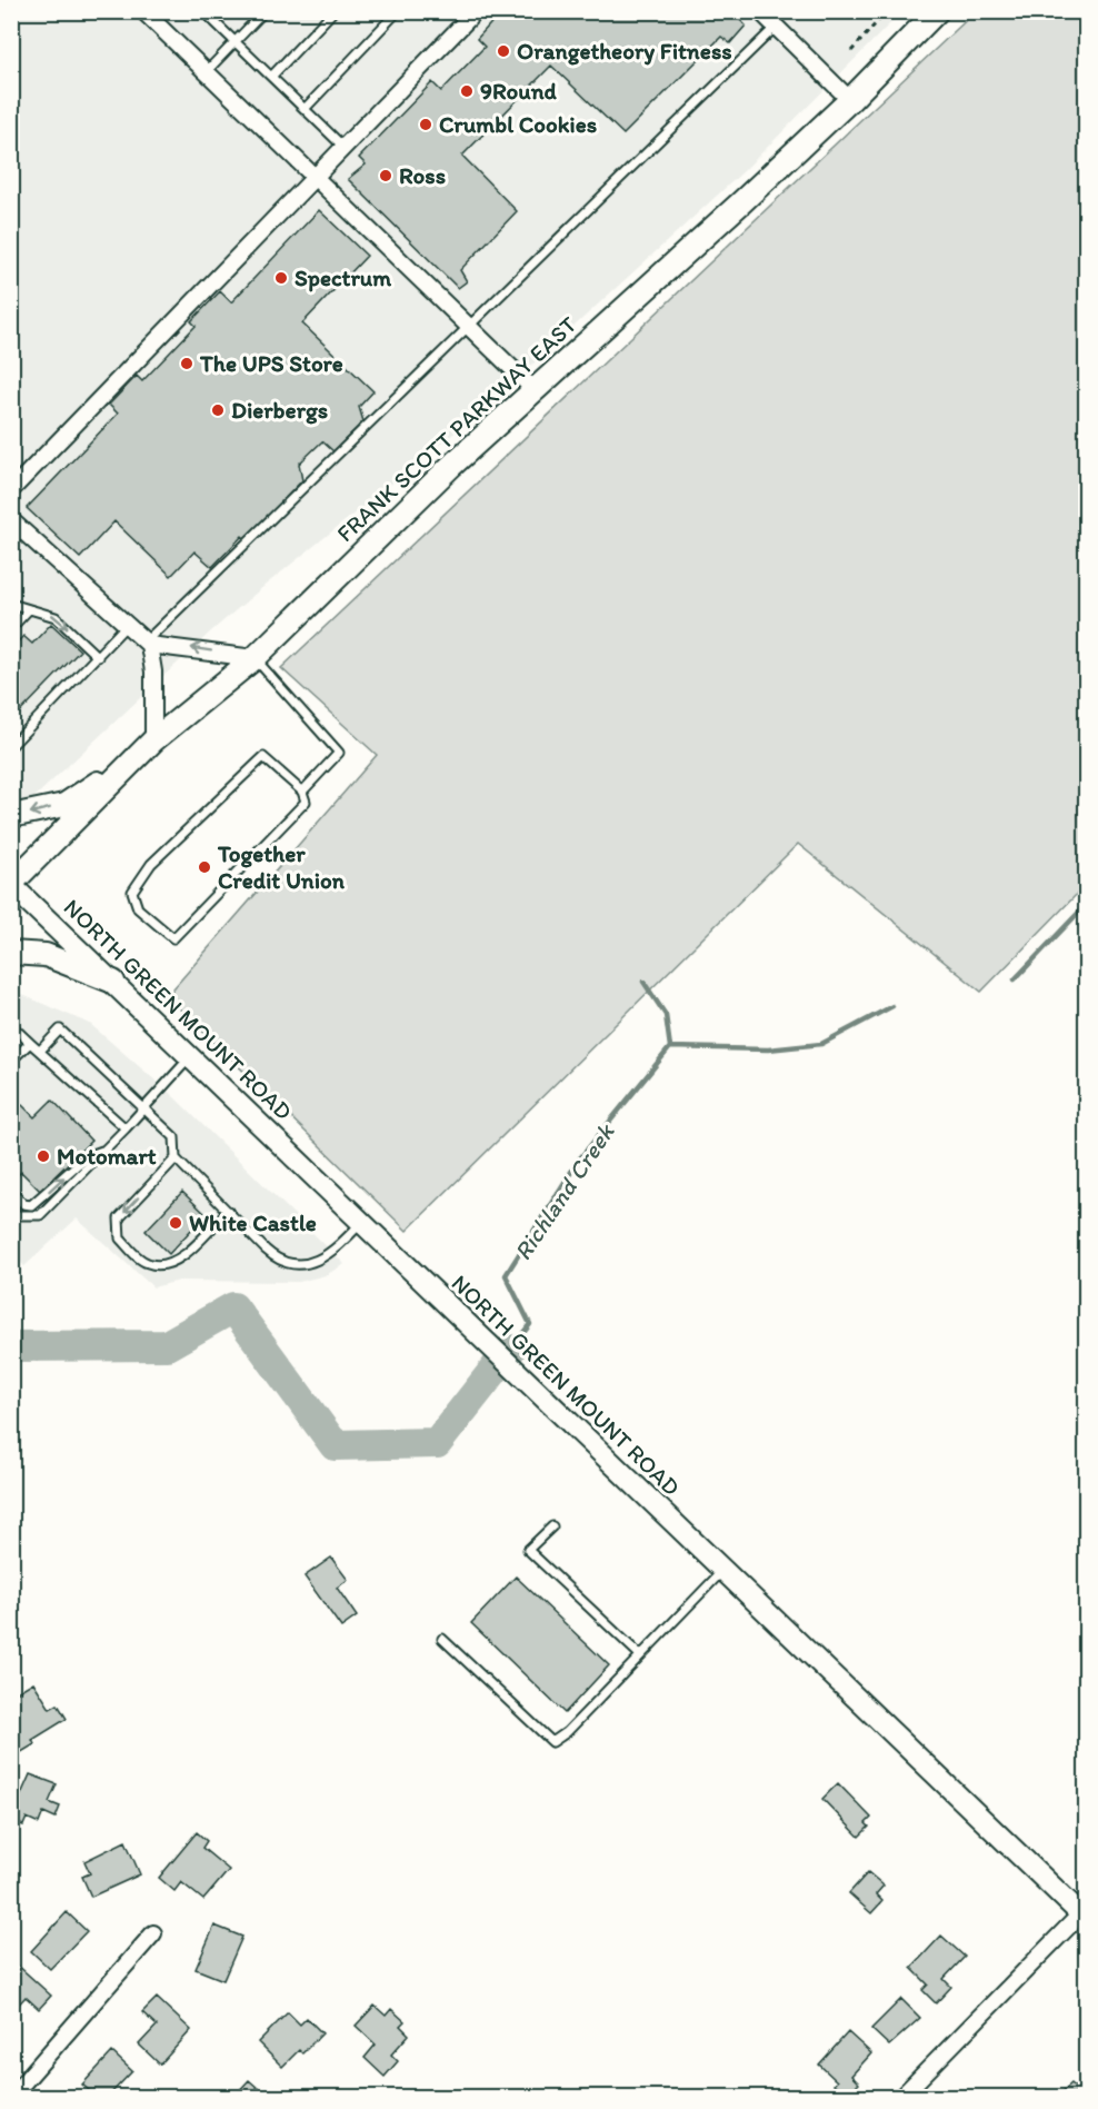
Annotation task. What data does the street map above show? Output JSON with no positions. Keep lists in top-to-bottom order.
{
  "streets": {
    "main road": ["FRANK SCOTT PARKWAY EAST"],
    "street": ["NORTH GREEN MOUNT ROAD"]
  },
  "crossings": [
    ["FRANK SCOTT PARKWAY EAST", "NORTH GREEN MOUNT ROAD"]
  ],
  "water": ["Richland Creek"],
  "places": [
    "Orangetheory Fitness",
    "9Round",
    "Crumbl Cookies",
    "Ross",
    "Spectrum",
    "The UPS Store",
    "Dierbergs",
    "Together Credit Union",
    "Motomart",
    "White Castle"
  ]
}
